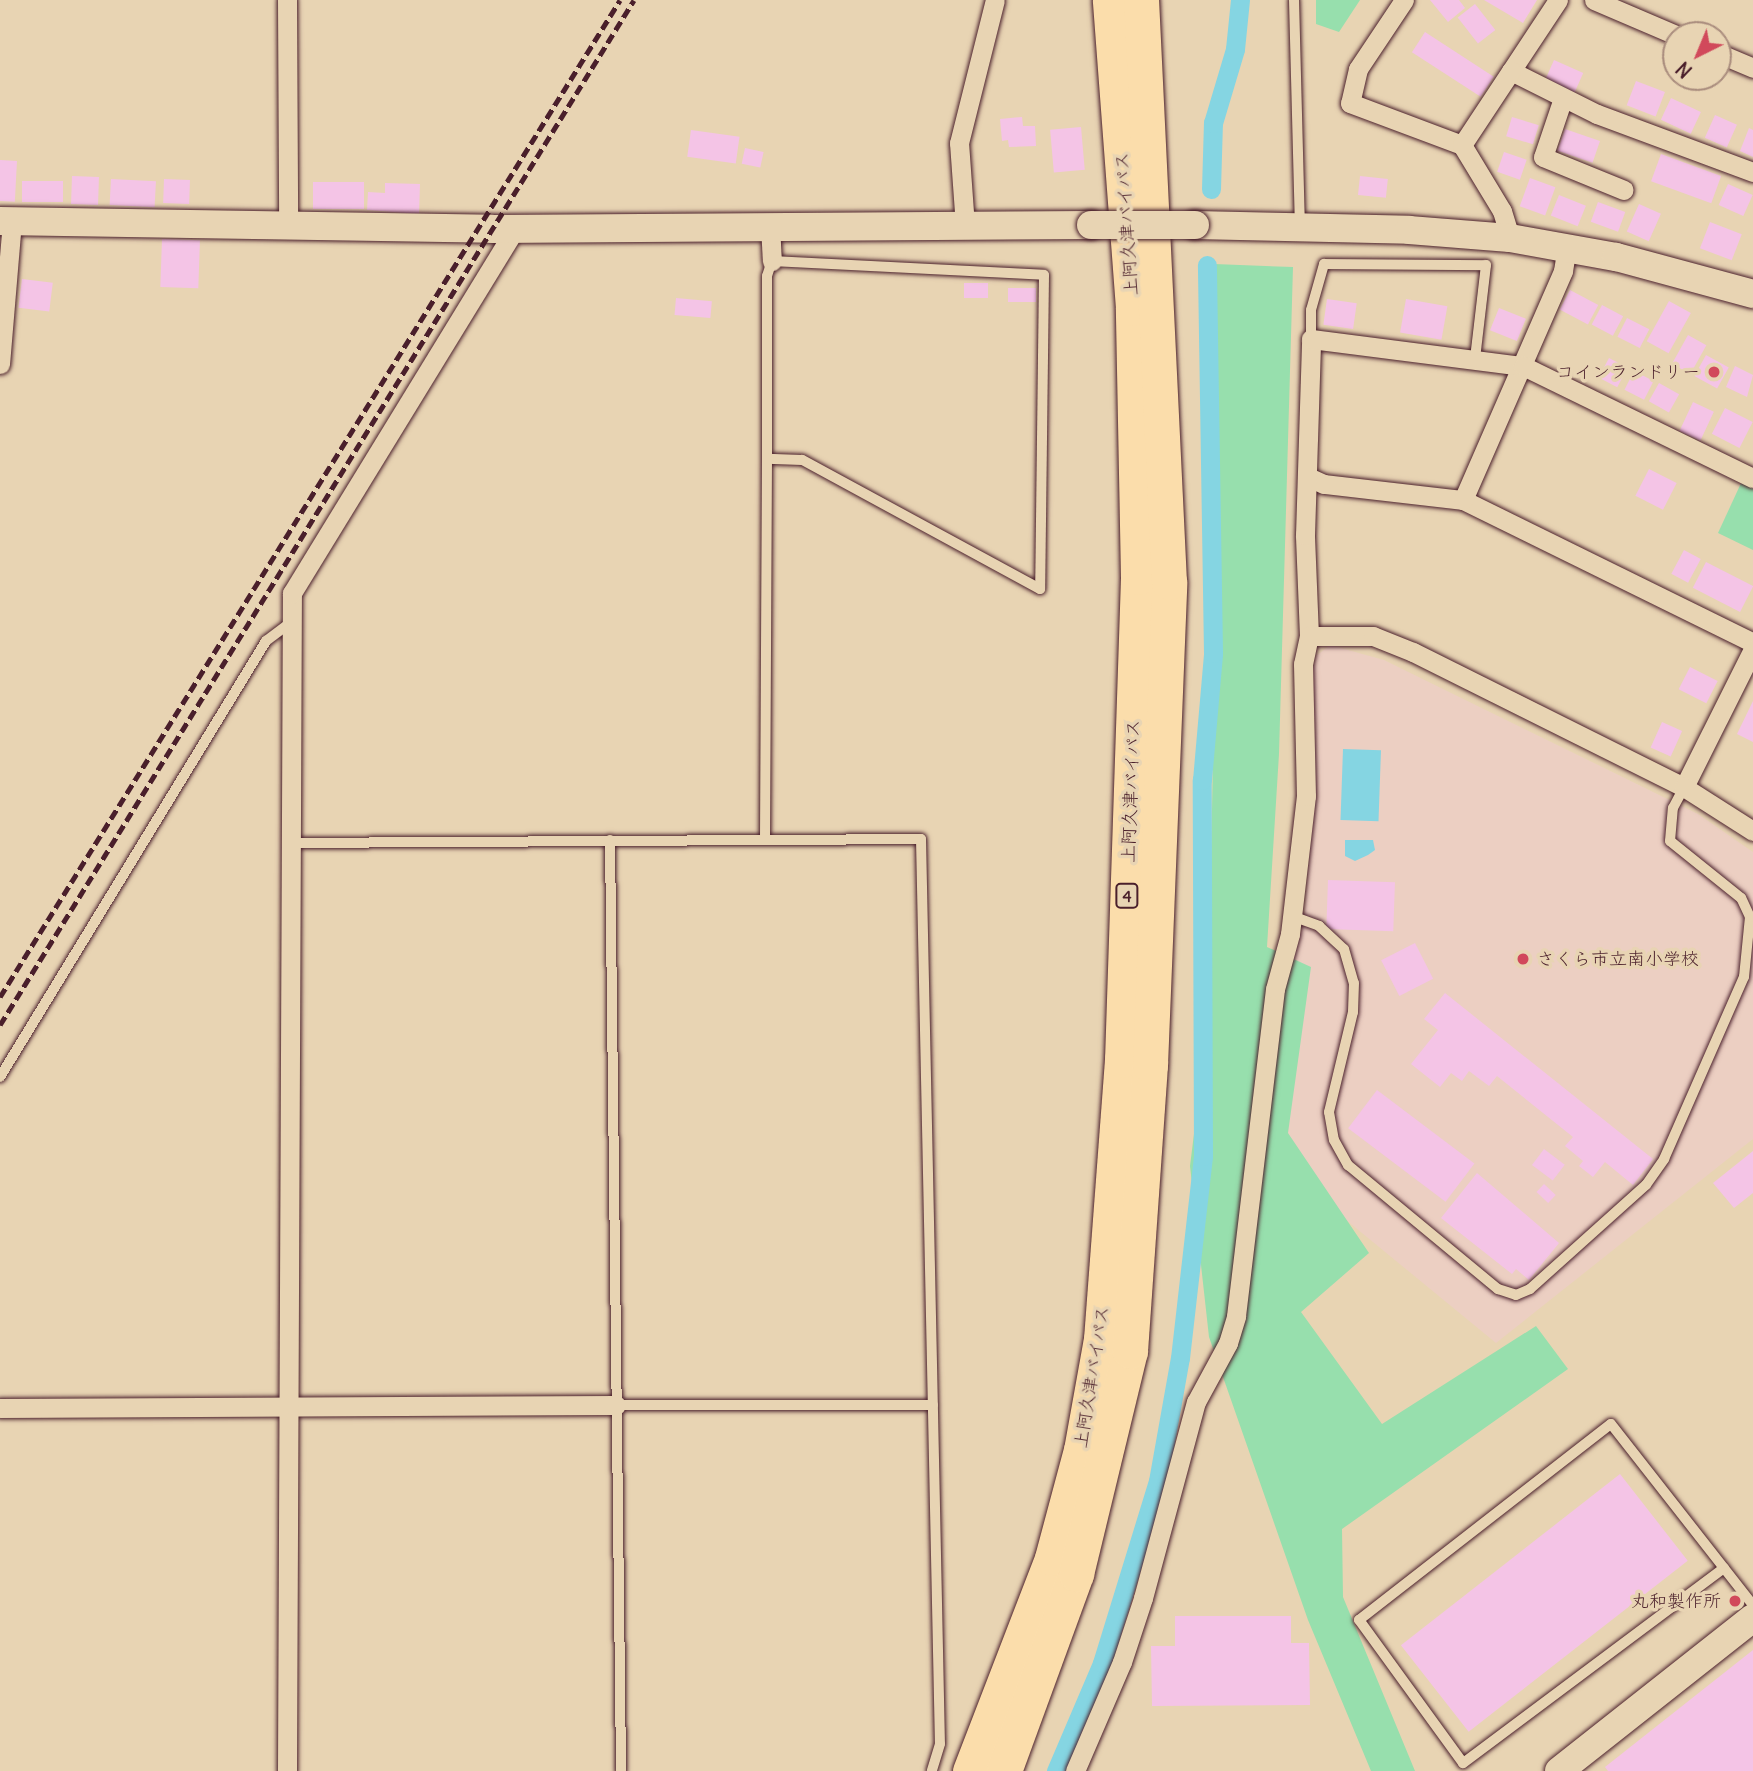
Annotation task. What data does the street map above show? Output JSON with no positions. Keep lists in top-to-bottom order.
{
  "streets": {
    "highway": ["上阿久津バイパス", "4"]
  },
  "places": ["コインランドリー", "さくら市立南小学校", "丸和製作所"],
  "north": "bottom left"
}
